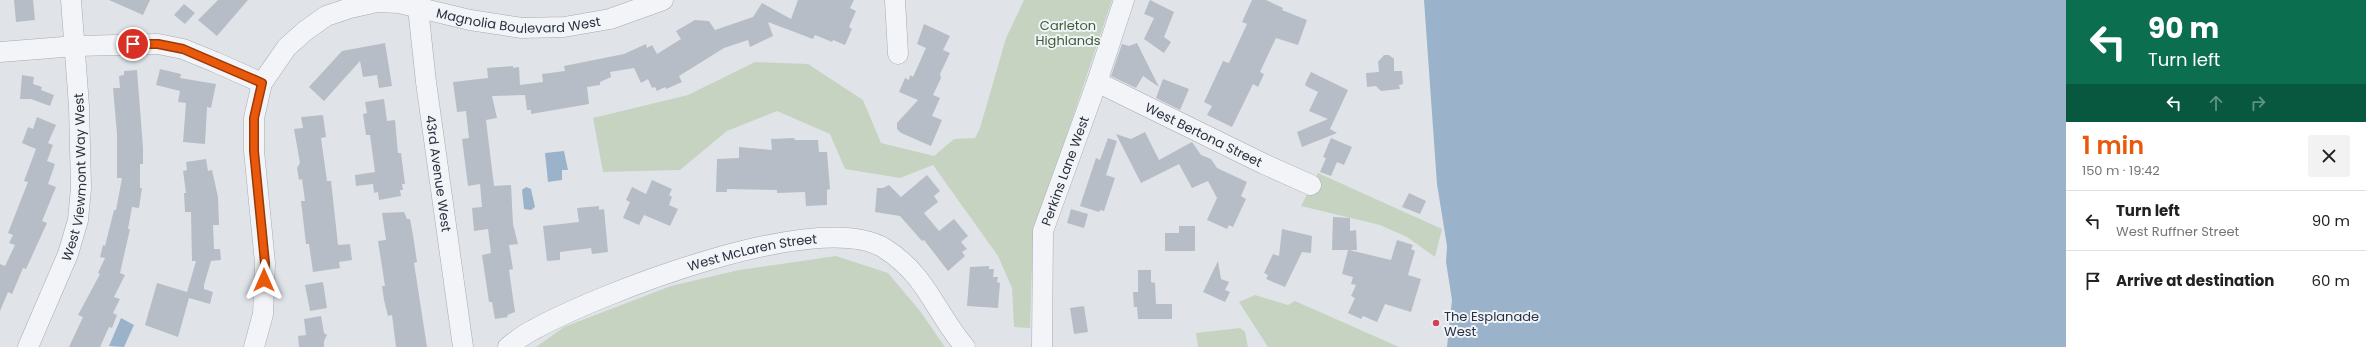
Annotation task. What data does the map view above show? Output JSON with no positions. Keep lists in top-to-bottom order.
{
  "streets": {
    "street": [
      "Magnolia Boulevard West",
      "West Bertona Street",
      "Perkins Lane West",
      "43rd Avenue West",
      "West Viewmont Way West",
      "West McLaren Street"
    ]
  },
  "crossings": [
    ["Magnolia Boulevard West", "43rd Avenue West"],
    ["West Bertona Street", "Perkins Lane West"]
  ],
  "parks": ["Carleton Highlands"],
  "places": ["The Esplanade West"],
  "page": {
    "turn": ["90 m", "Turn left"],
    "heading": ["1 min", "150 m · 19:42"],
    "list": [
      {
        "name": "Turn left",
        "note": "West Ruffner Street",
        "value": "90 m"
      },
      {
        "name": "Arrive at destination",
        "value": "60 m"
      }
    ]
  }
}
